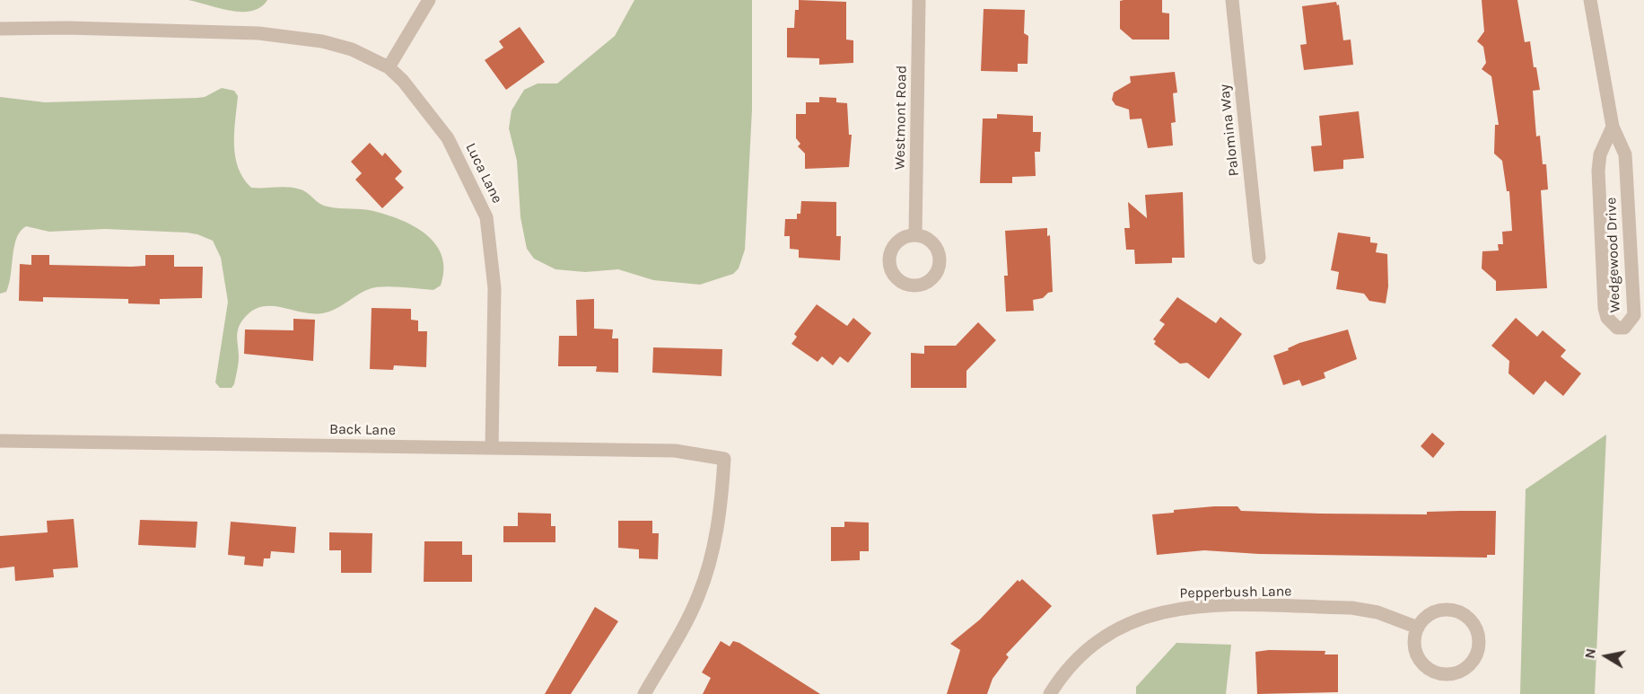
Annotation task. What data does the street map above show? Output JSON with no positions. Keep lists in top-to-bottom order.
{
  "streets": {
    "street": [
      "Westmont Road",
      "Palomina Way",
      "Luca Lane",
      "Wedgewood Drive",
      "Back Lane",
      "Pepperbush Lane"
    ]
  },
  "crossings": [
    ["Luca Lane", "Back Lane"]
  ],
  "north": "left"
}
